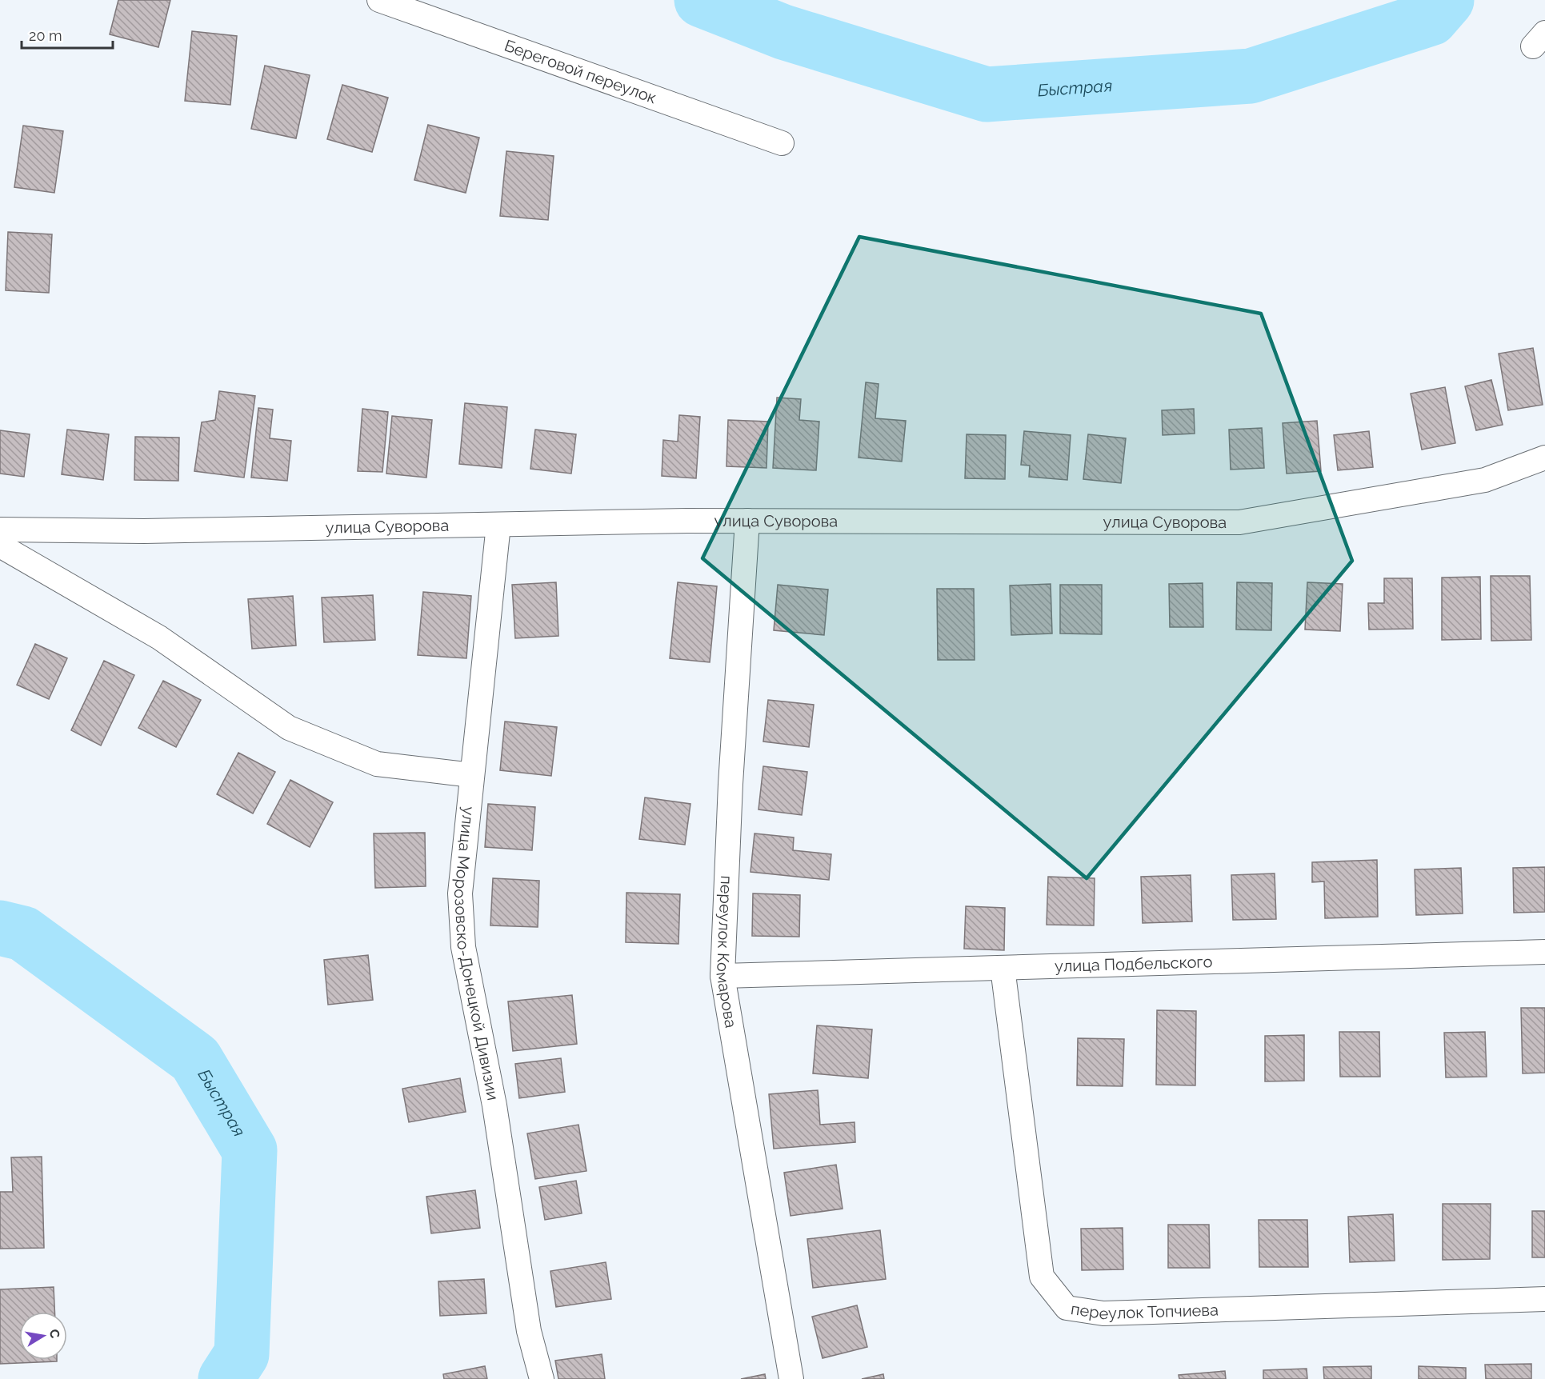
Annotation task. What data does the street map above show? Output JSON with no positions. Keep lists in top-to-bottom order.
{
  "streets": {
    "street": [
      "Береговой переулок",
      "улица Суворова",
      "переулок Комарова",
      "улица Морозовско-Донецкой Дивизии",
      "улица Подбельского",
      "переулок Топчиева"
    ]
  },
  "crossings": [
    ["улица Суворова", "переулок Комарова"],
    ["улица Суворова", "улица Морозовско-Донецкой Дивизии"],
    ["переулок Комарова", "улица Подбельского"],
    ["улица Подбельского", "переулок Топчиева"]
  ],
  "water": ["Быстрая"],
  "scale_bar": "20 m",
  "north": "right"
}
